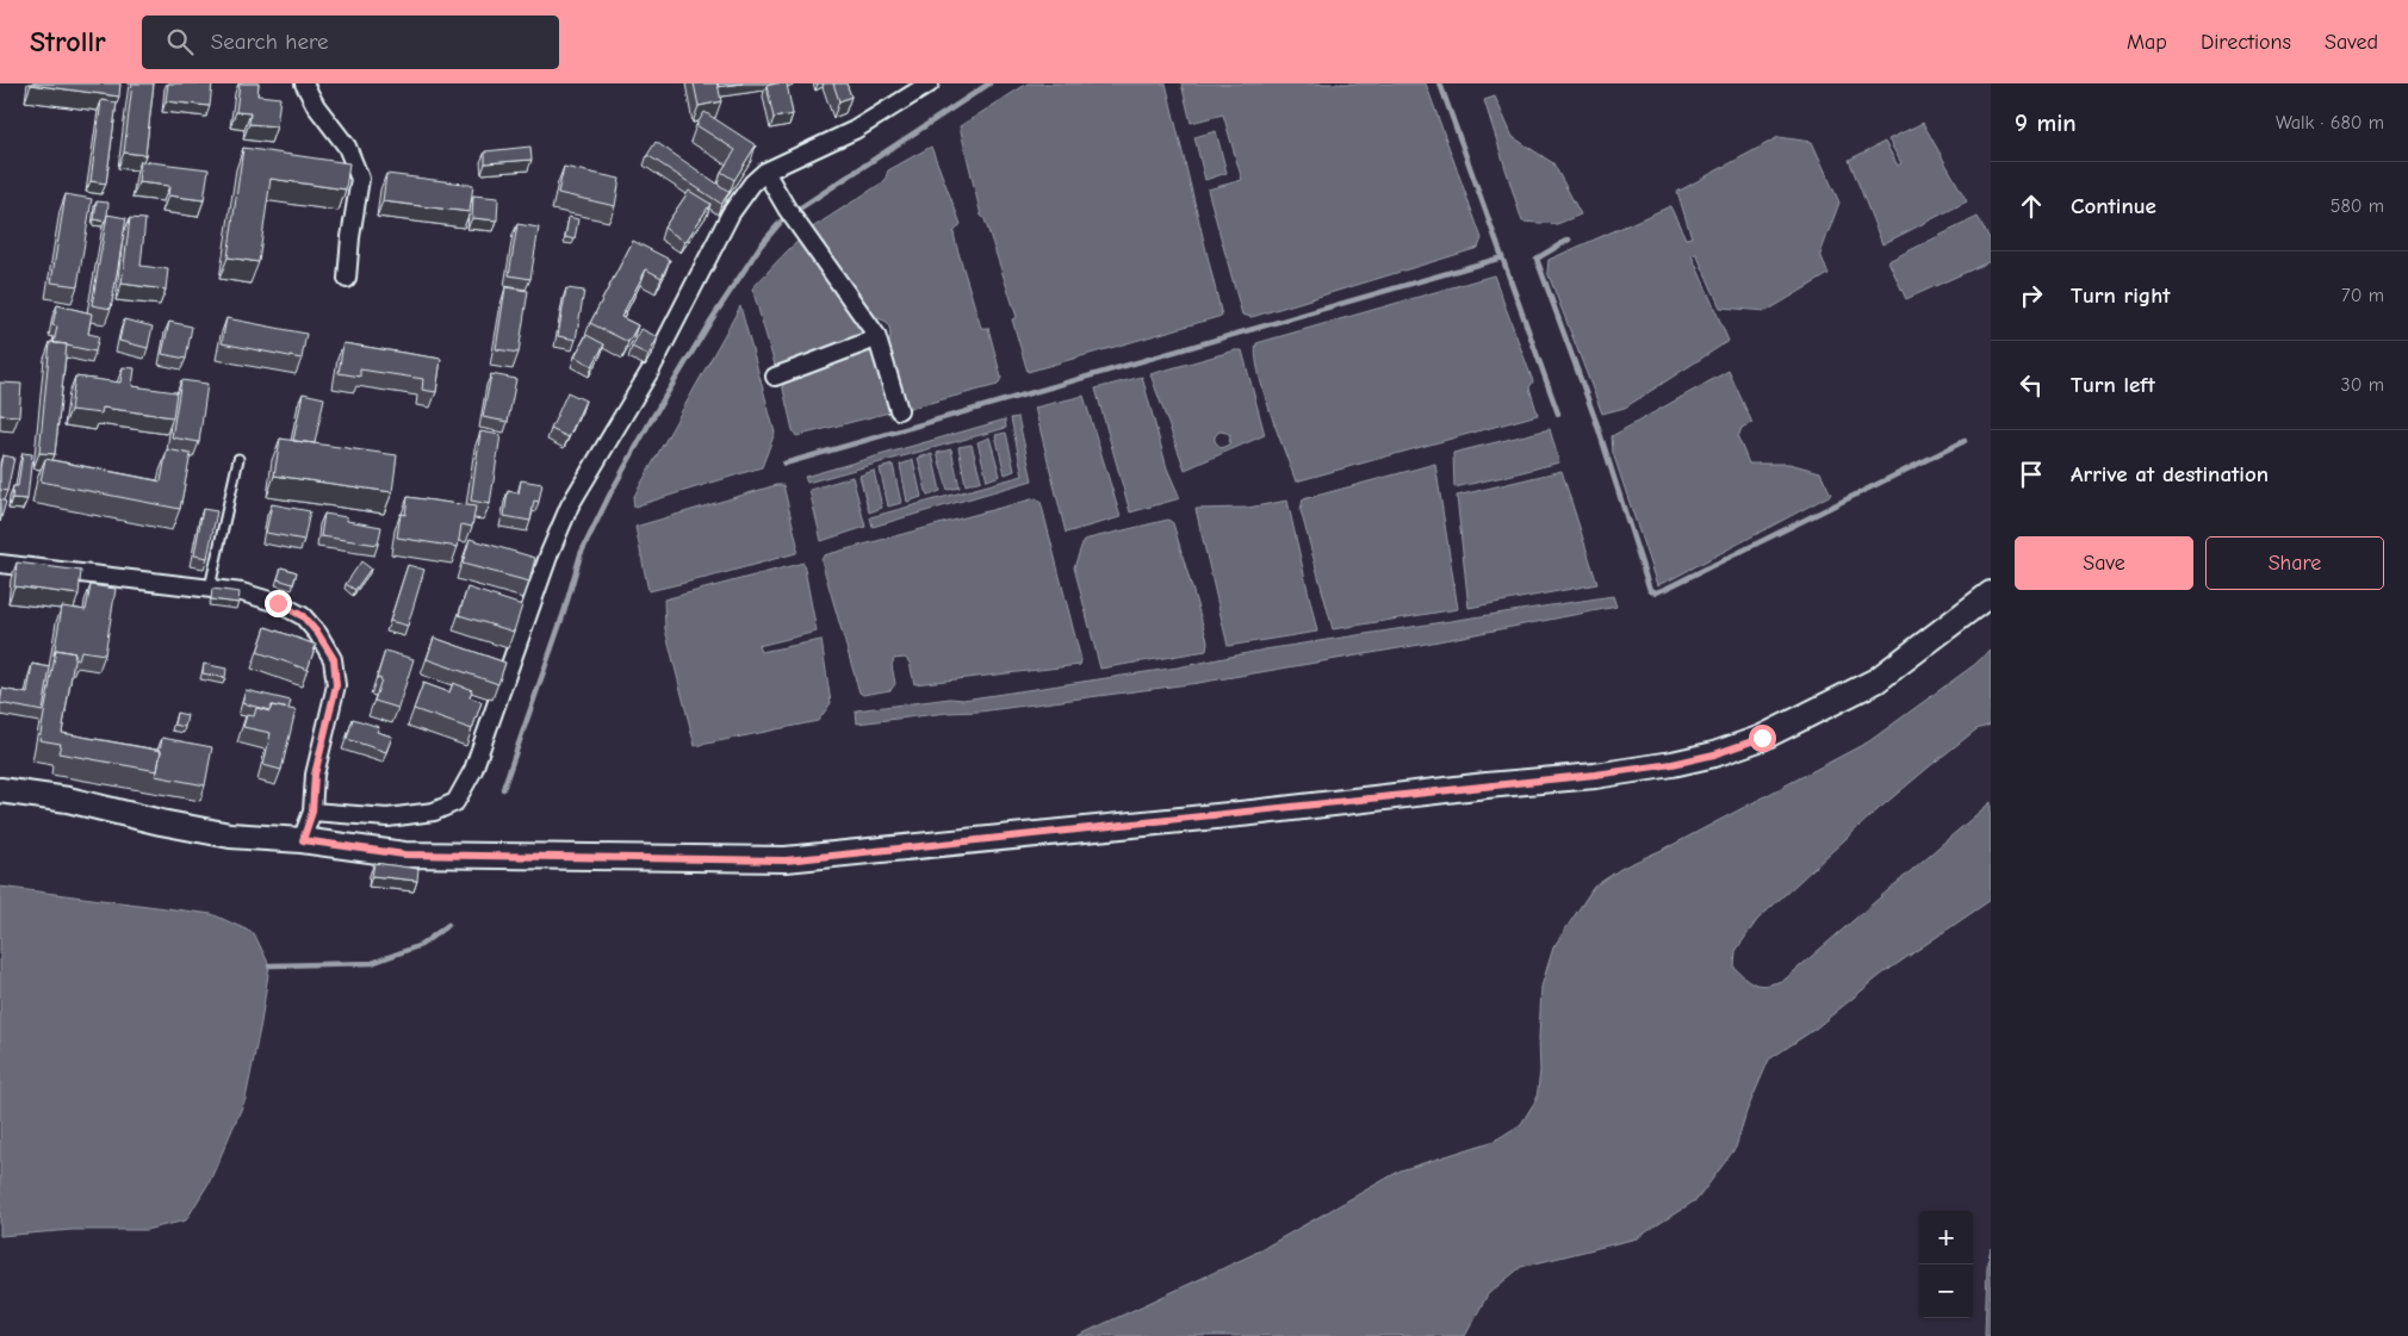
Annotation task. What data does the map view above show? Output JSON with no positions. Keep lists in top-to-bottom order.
{
  "page": {
    "header": "Strollr",
    "search": "Search here",
    "nav": ["Map", "Directions", "Saved"],
    "heading": ["9 min", "Walk · 680 m"],
    "list": [
      ["Continue", "580 m"],
      ["Turn right", "70 m"],
      ["Turn left", "30 m"],
      "Arrive at destination"
    ],
    "buttons": ["Save", "Share"],
    "map_buttons": ["+", "−"]
  }
}
